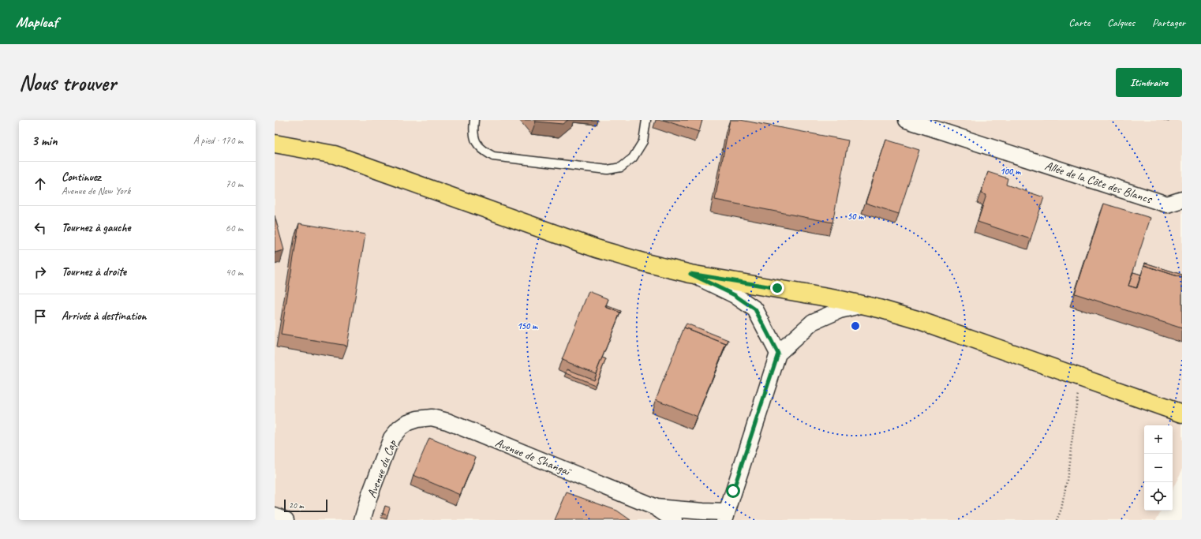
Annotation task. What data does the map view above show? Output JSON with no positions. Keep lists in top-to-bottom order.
{
  "streets": {
    "street": ["Allée de la Côte des Blancs", "Avenue de Shangaï", "Avenue du Cap"]
  },
  "crossings": [
    ["Avenue de Shangaï", "Avenue du Cap"]
  ],
  "scale_bar": "20 m",
  "page": {
    "header": "Mapleaf",
    "nav": ["Carte", "Calques", "Partager"],
    "buttons": "Itinéraire",
    "title": "Nous trouver",
    "heading": ["3 min", "À pied · 170 m"],
    "list": [
      ["Continuez", "Avenue de New York", "70 m"],
      ["Tournez à gauche", "60 m"],
      ["Tournez à droite", "40 m"],
      "Arrivée à destination"
    ],
    "map_buttons": ["+", "−"],
    "scale": "20 m"
  },
  "rings": ["100 m", "50 m", "150 m"]
}
